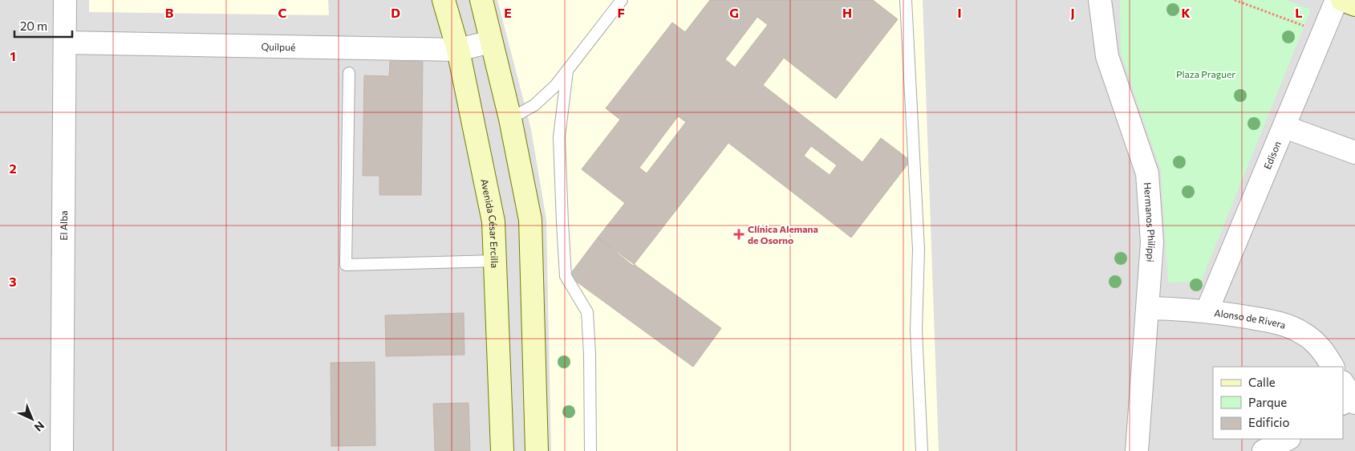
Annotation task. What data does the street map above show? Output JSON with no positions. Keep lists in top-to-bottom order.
{
  "streets": {
    "main road": ["Avenida César Ercilla"],
    "street": [
      "Quilpué",
      "Edison",
      "Hermanos Philippi",
      "El Alba",
      "Alonso de Rivera"
    ]
  },
  "crossings": [
    ["Quilpué", "Avenida César Ercilla"],
    ["Quilpué", "El Alba"],
    ["Edison", "Alonso de Rivera"],
    ["Hermanos Philippi", "Alonso de Rivera"]
  ],
  "parks": ["Plaza Praguer"],
  "places": {
    "health": ["Clínica Alemana de Osorno"]
  },
  "legend": ["Calle", "Parque", "Edificio"],
  "scale_bar": "20 m",
  "north": "bottom right",
  "grid": {
    "columns": [
      "B",
      "C",
      "D",
      "E",
      "F",
      "G",
      "H",
      "I",
      "J",
      "K",
      "L"
    ],
    "rows": ["1", "2", "3"]
  }
}
